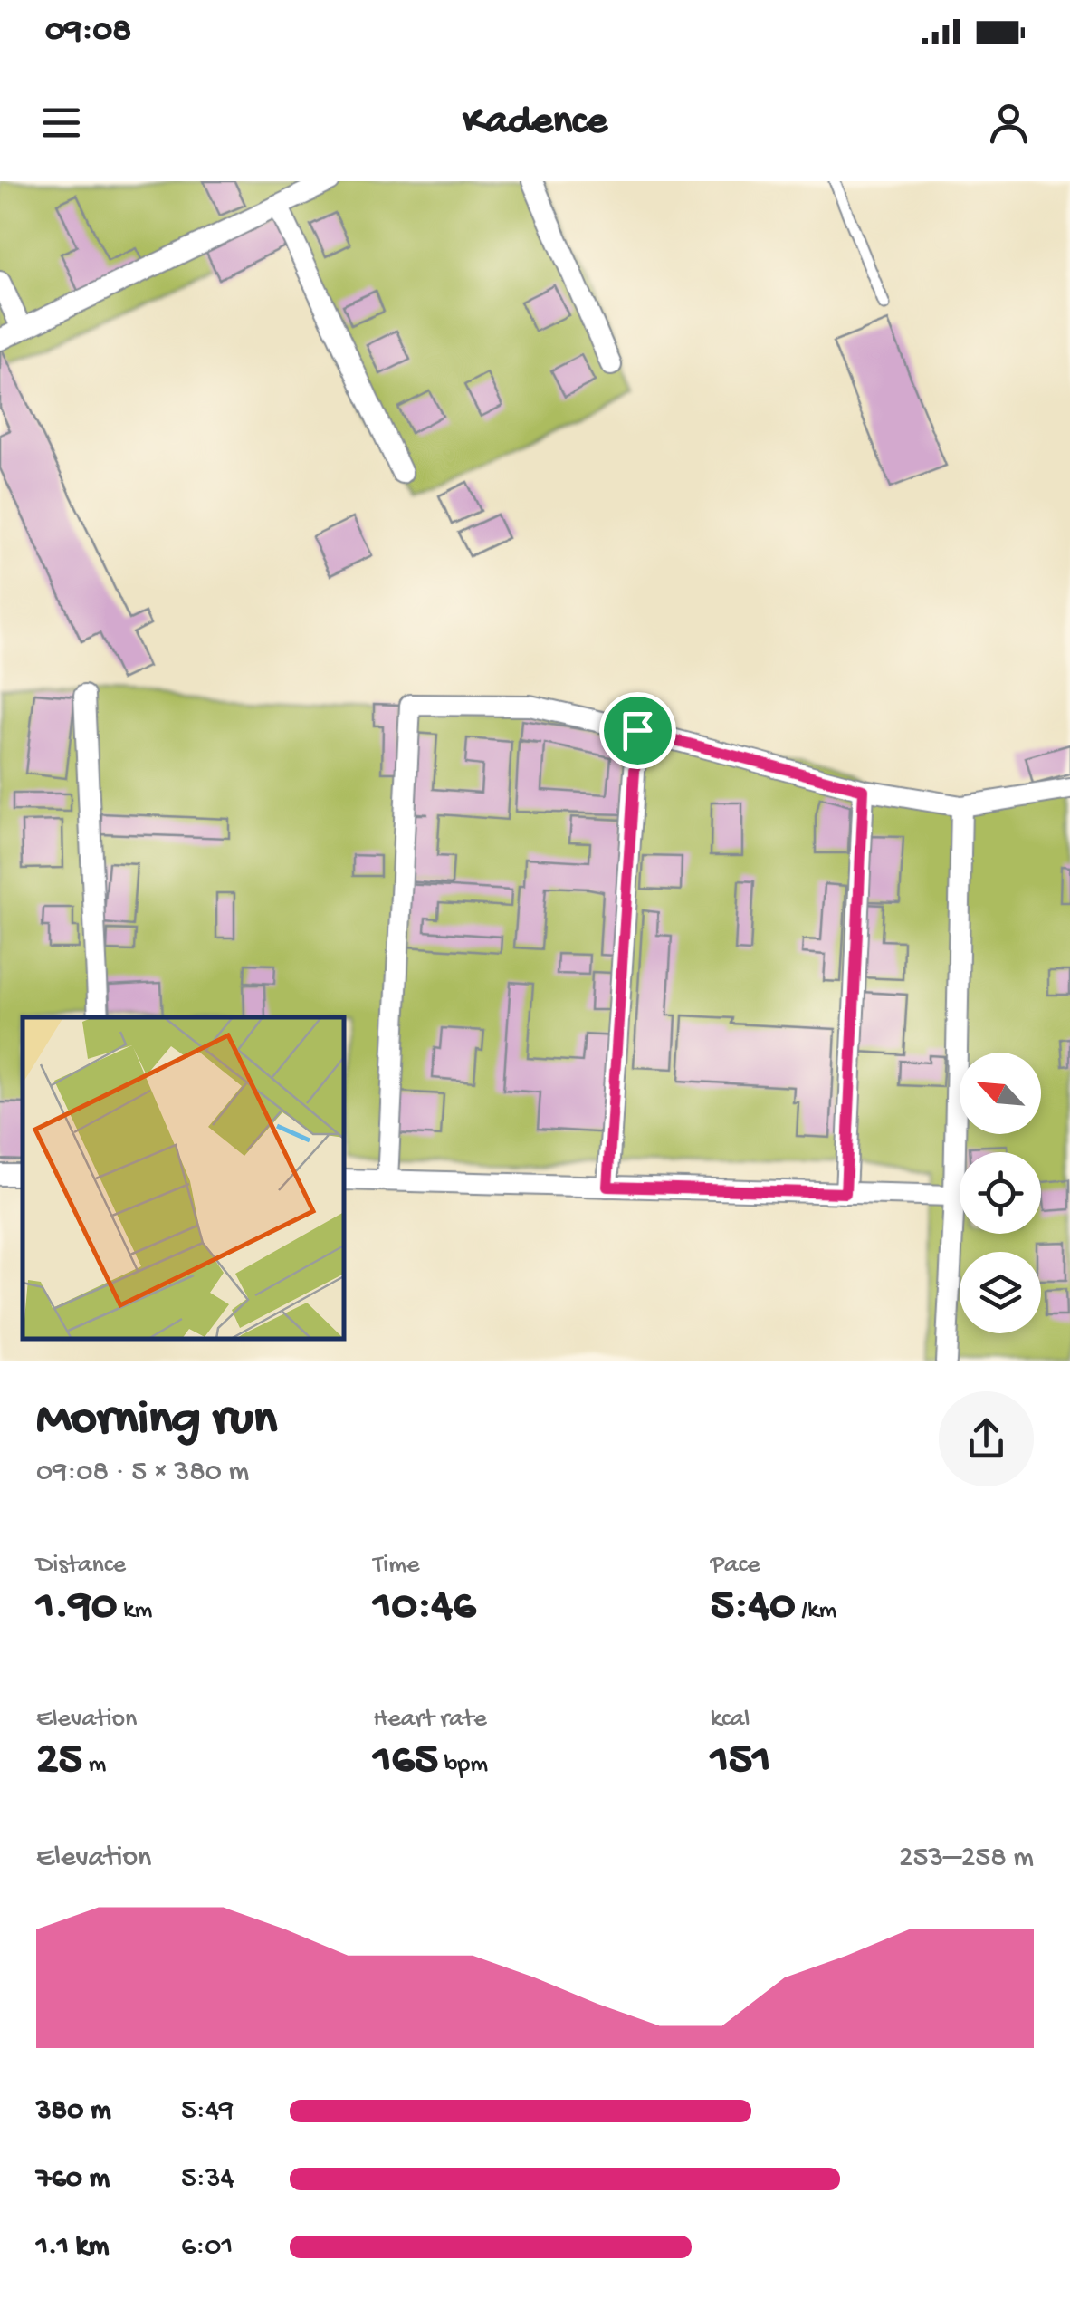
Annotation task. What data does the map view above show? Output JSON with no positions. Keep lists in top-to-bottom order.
{
  "north": "top left",
  "page": {
    "status": "09:08",
    "header": "Kadence",
    "heading": ["Morning run", "09:08 · 5 × 380 m"],
    "stats": [
      ["Distance", "1.90 km"],
      ["Time", "10:46"],
      ["Pace", "5:40 /km"],
      ["Elevation", "25 m"],
      ["Heart rate", "165 bpm"],
      ["kcal", "151"]
    ],
    "chart": ["Elevation", "253–258 m"],
    "list": [
      {
        "name": "380 m",
        "note": "5:49"
      },
      {
        "name": "760 m",
        "note": "5:34"
      },
      {
        "name": "1.1 km",
        "note": "6:01"
      }
    ]
  }
}
